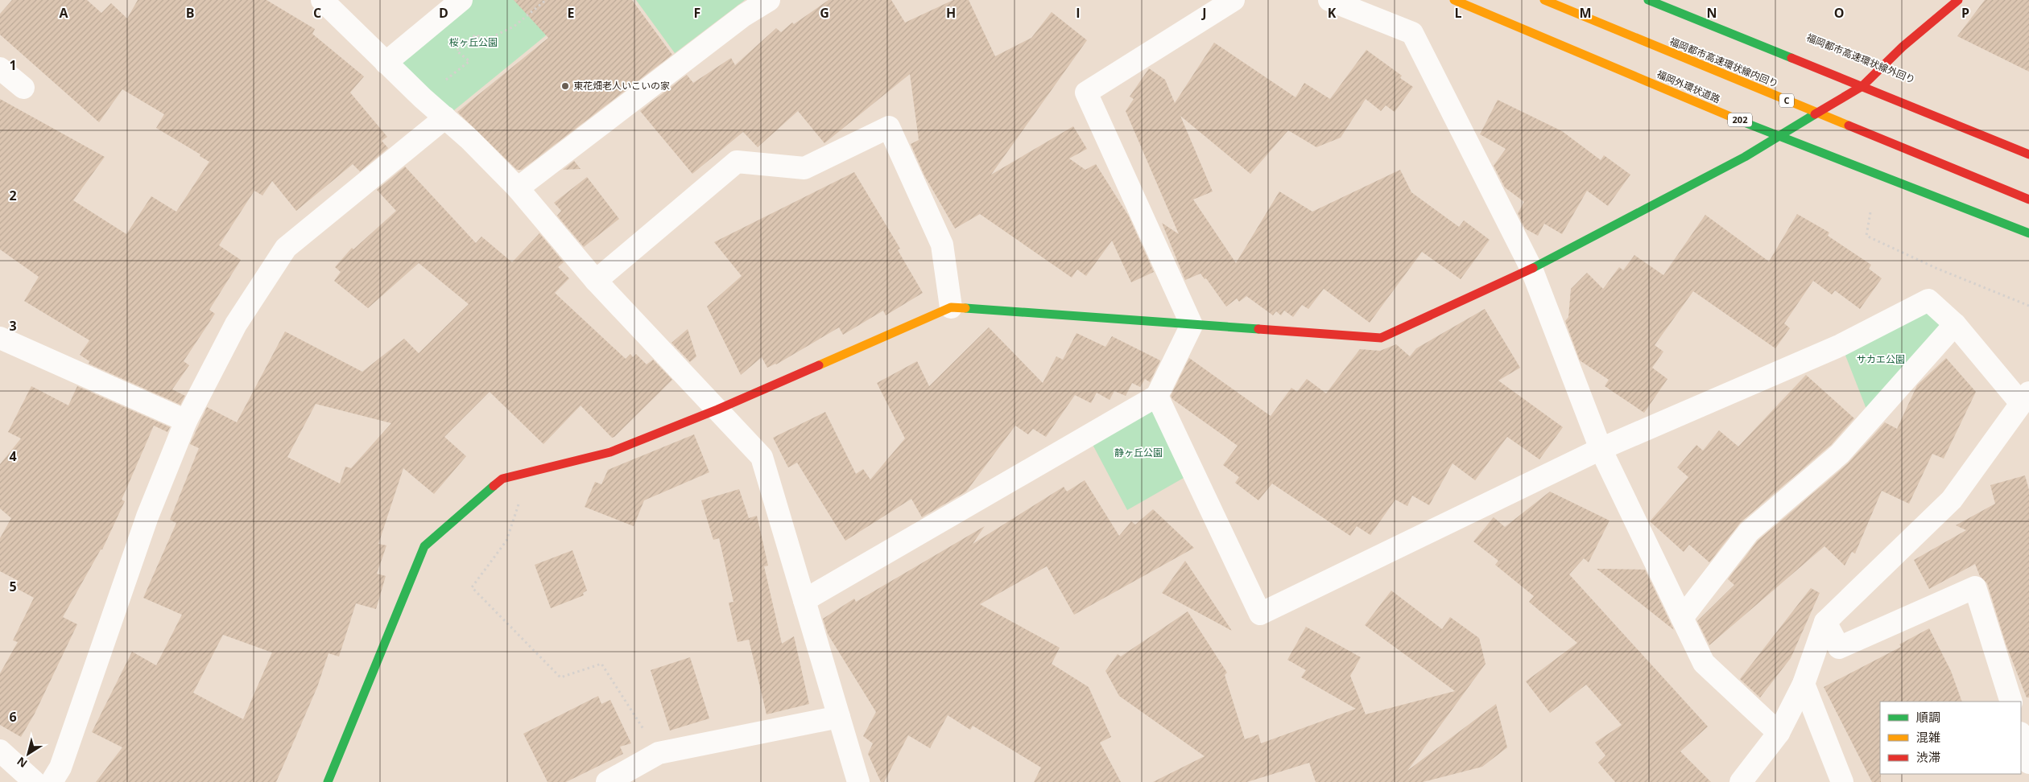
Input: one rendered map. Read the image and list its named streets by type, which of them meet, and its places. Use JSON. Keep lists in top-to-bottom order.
{
  "streets": {
    "main road": [
      "福岡都市高速環状線外回り",
      "福岡都市高速環状線内回り",
      "福岡外環状道路",
      "C",
      "202"
    ]
  },
  "parks": ["桜ヶ丘公園", "サカエ公園", "静ヶ丘公園"],
  "places": ["東花畑老人いこいの家"],
  "legend": ["順調", "混雑", "渋滞"],
  "north": "bottom left",
  "grid": {
    "columns": [
      "A",
      "B",
      "C",
      "D",
      "E",
      "F",
      "G",
      "H",
      "I",
      "J",
      "K",
      "L",
      "M",
      "N",
      "O",
      "P"
    ],
    "rows": [
      "1",
      "2",
      "3",
      "4",
      "5",
      "6"
    ]
  }
}
